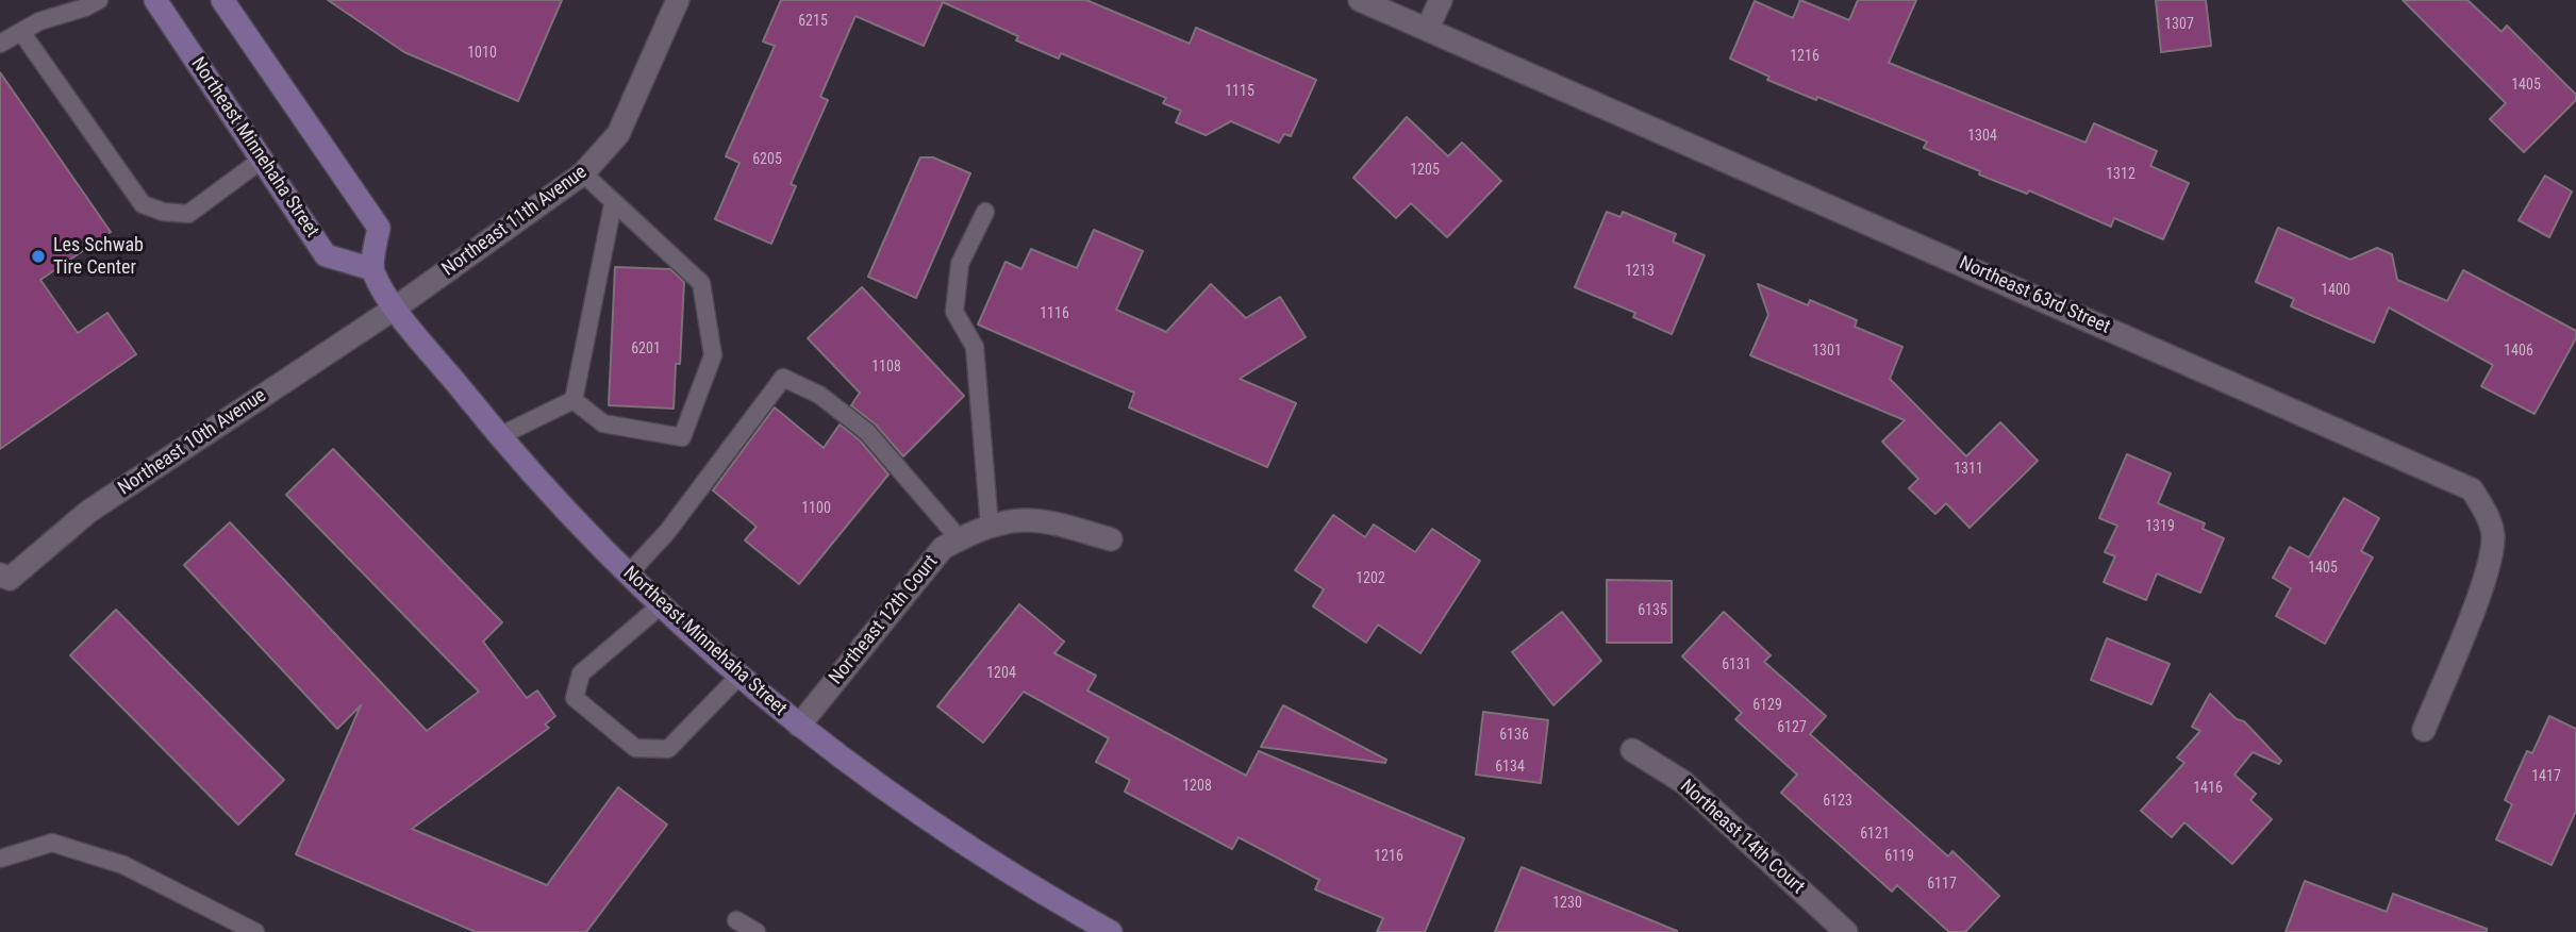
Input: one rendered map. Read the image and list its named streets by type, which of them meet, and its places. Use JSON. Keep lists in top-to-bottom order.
{
  "streets": {
    "main road": ["Northeast Minnehaha Street"],
    "street": [
      "Northeast 11th Avenue",
      "Northeast 63rd Street",
      "Northeast 10th Avenue",
      "Northeast 12th Court",
      "Northeast 14th Court"
    ]
  },
  "crossings": [
    ["Northeast Minnehaha Street", "Northeast 11th Avenue"],
    ["Northeast Minnehaha Street", "Northeast 10th Avenue"],
    ["Northeast Minnehaha Street", "Northeast 12th Court"],
    ["Northeast 11th Avenue", "Northeast 10th Avenue"]
  ],
  "places": ["Les Schwab Tire Center"],
  "house_numbers": [
    "6215",
    "1307",
    "1010",
    "1216",
    "1405",
    "1115",
    "1304",
    "6205",
    "1205",
    "1312",
    "1213",
    "1400",
    "1116",
    "6201",
    "1301",
    "1406",
    "1108",
    "1311",
    "1100",
    "1319",
    "1405",
    "1202",
    "6135",
    "6131",
    "1204",
    "6129",
    "6127",
    "6136",
    "6134",
    "1417",
    "1208",
    "1416",
    "6123",
    "6121",
    "1216",
    "6119",
    "6117",
    "1230"
  ]
}
